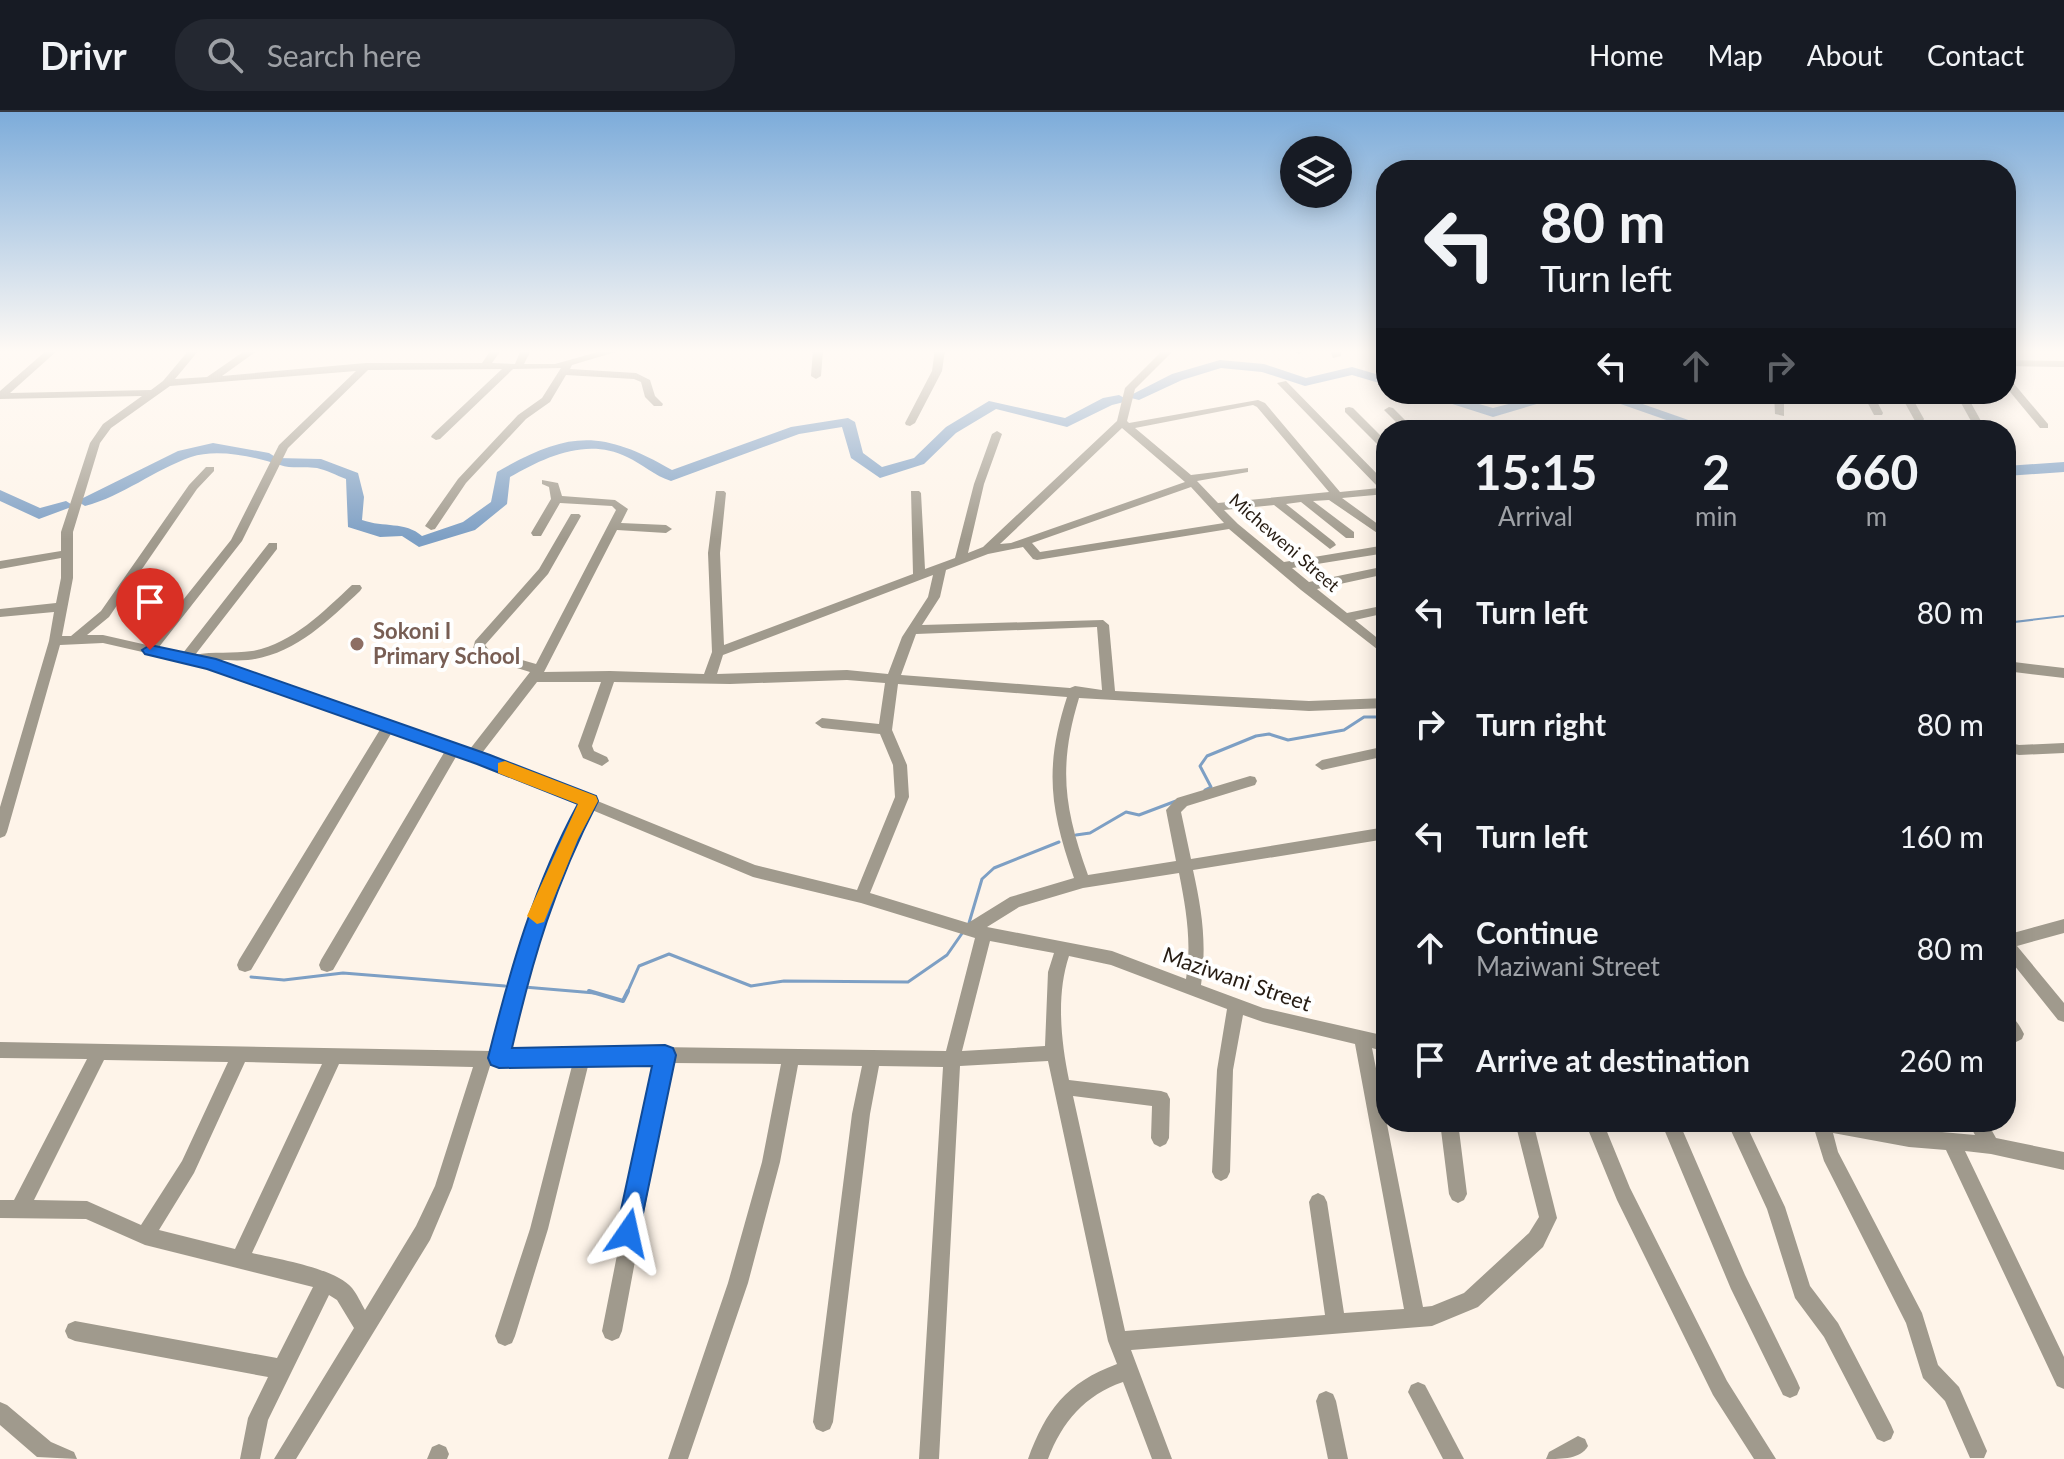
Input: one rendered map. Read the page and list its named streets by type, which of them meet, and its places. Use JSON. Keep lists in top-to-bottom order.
{
  "streets": {
    "street": ["Micheweni Street", "Maziwani Street"]
  },
  "places": ["Sokoni I Primary School"],
  "page": {
    "header": "Drivr",
    "search": "Search here",
    "nav": [
      "Home",
      "Map",
      "About",
      "Contact"
    ],
    "turn": ["80 m", "Turn left"],
    "eta": [
      "15:15",
      "Arrival",
      "2",
      "min",
      "660",
      "m"
    ],
    "list": [
      {
        "name": "Turn left",
        "value": "80 m"
      },
      {
        "name": "Turn right",
        "value": "80 m"
      },
      {
        "name": "Turn left",
        "value": "160 m"
      },
      {
        "name": "Continue",
        "note": "Maziwani Street",
        "value": "80 m"
      },
      {
        "name": "Arrive at destination",
        "value": "260 m"
      }
    ]
  }
}
